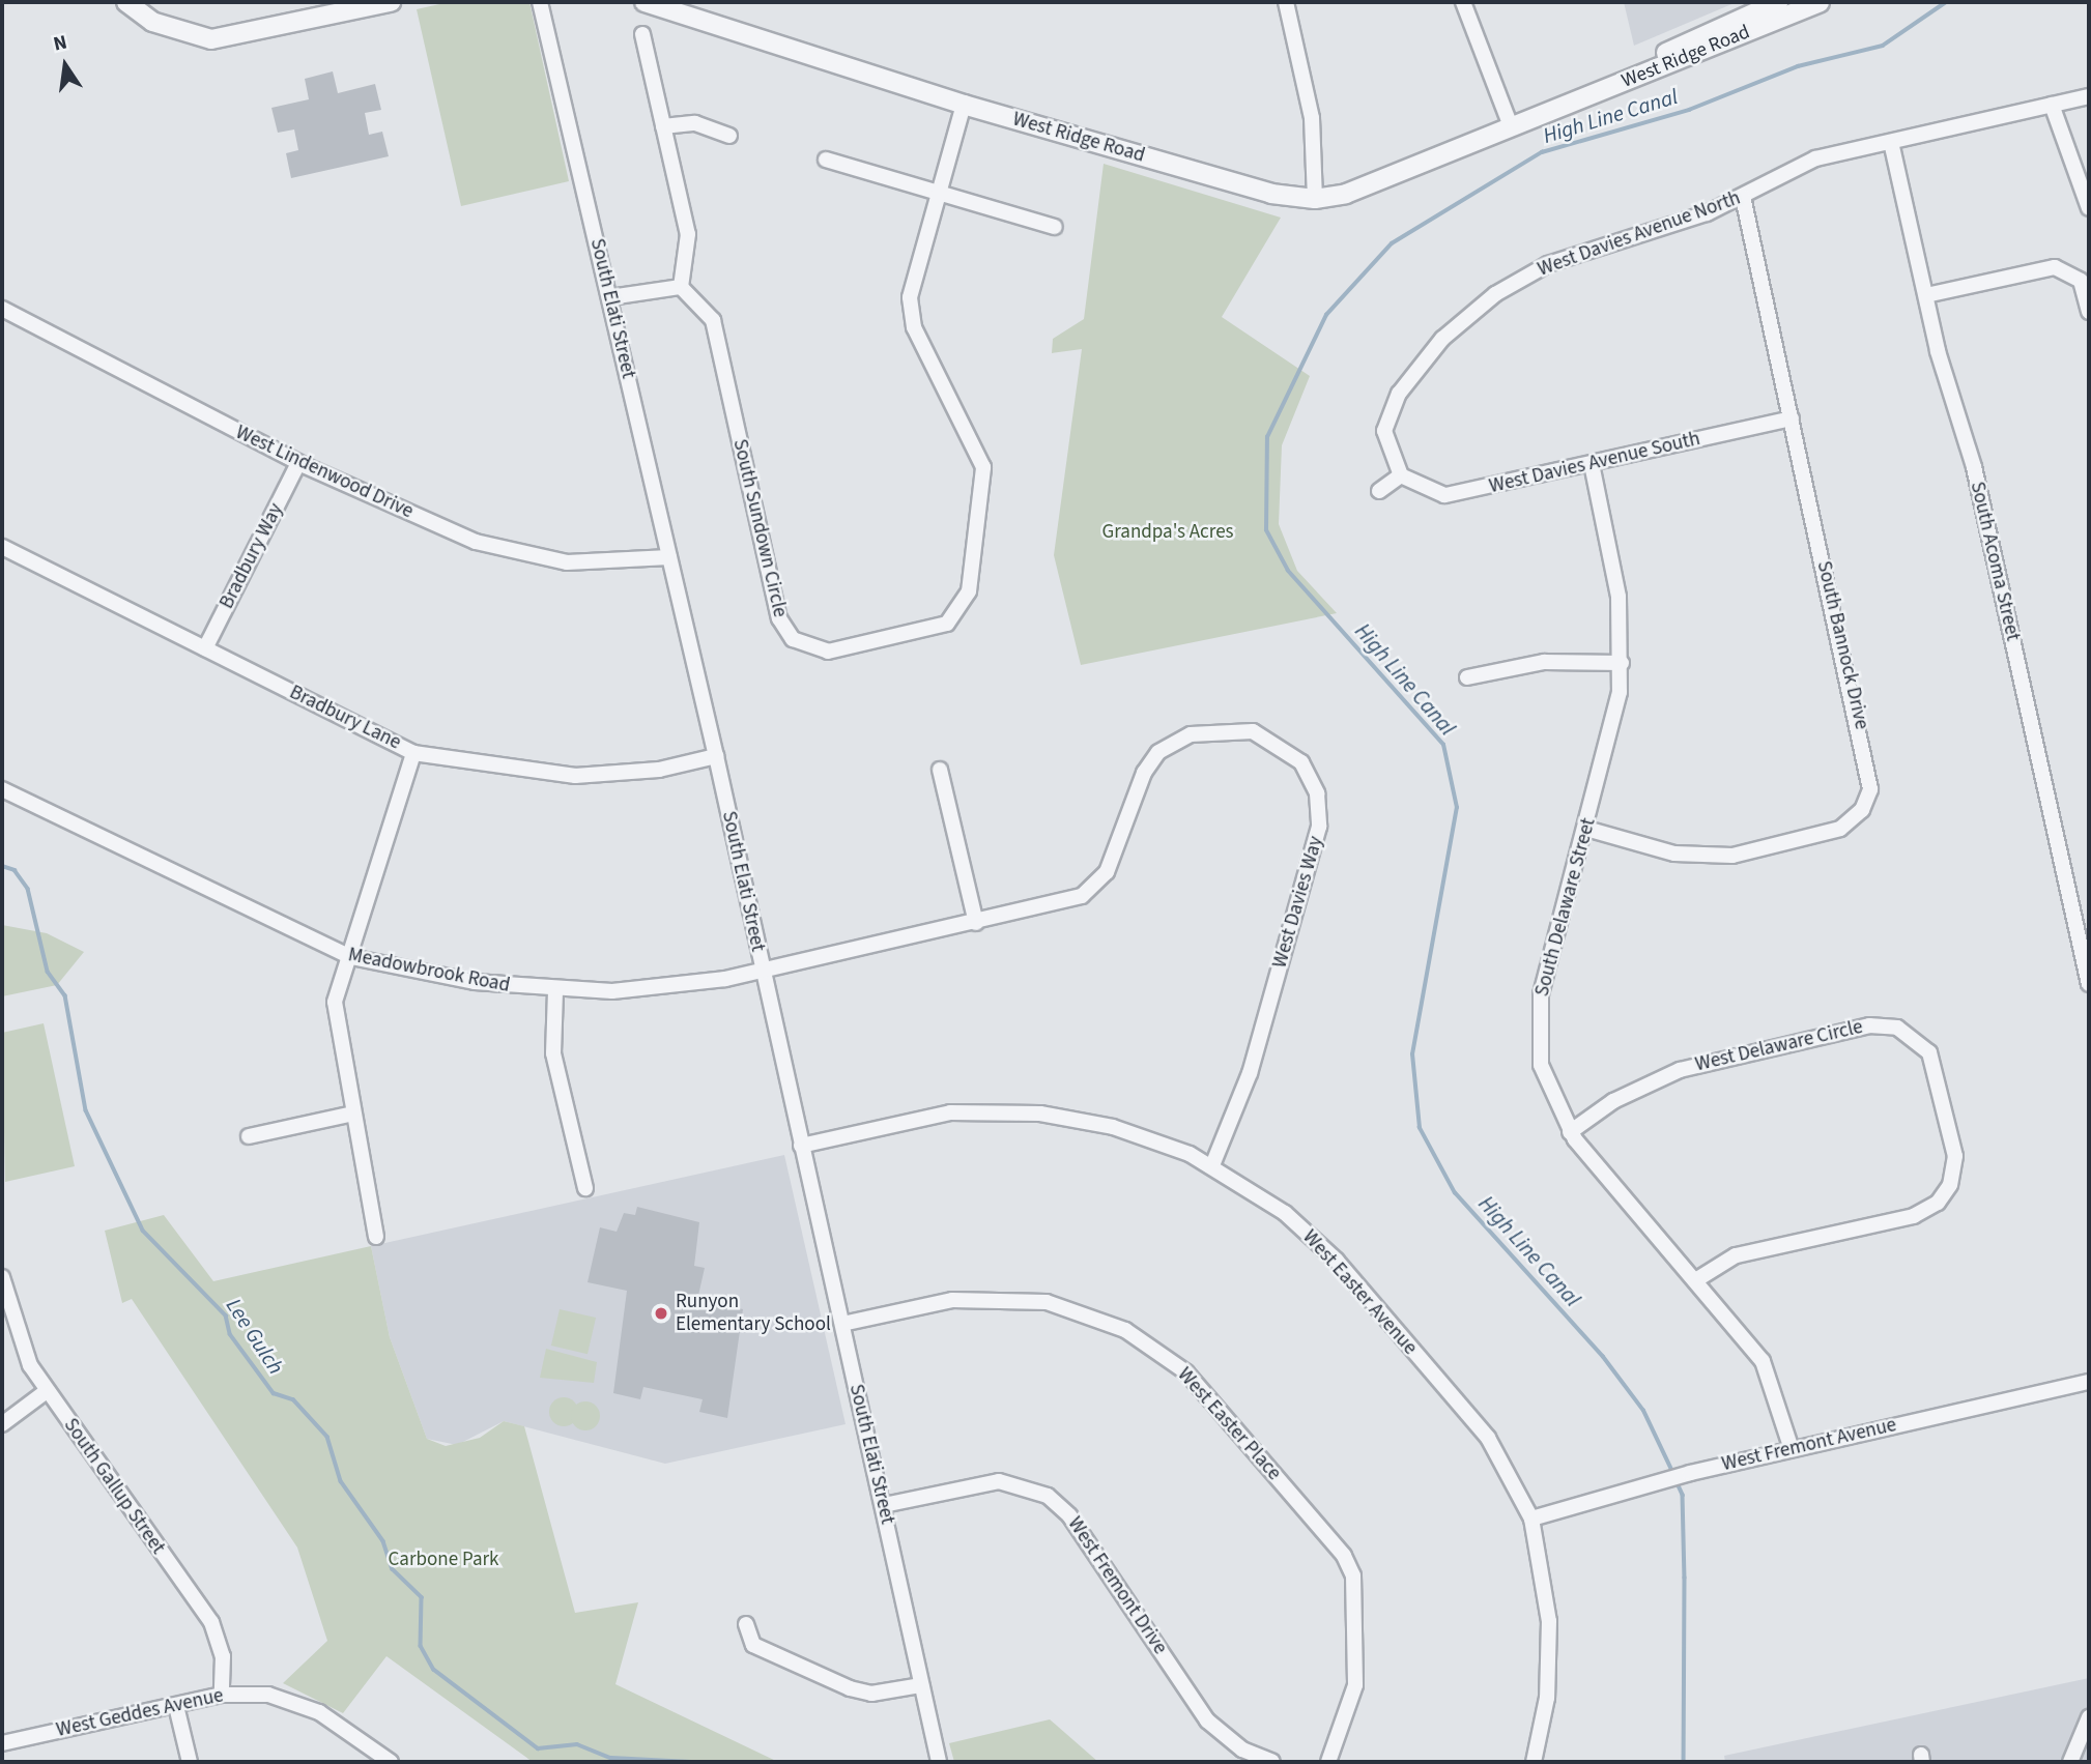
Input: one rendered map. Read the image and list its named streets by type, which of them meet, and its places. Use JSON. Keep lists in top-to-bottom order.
{
  "streets": {
    "street": [
      "West Ridge Road",
      "West Davies Avenue North",
      "South Elati Street",
      "West Davies Avenue South",
      "West Lindenwood Drive",
      "South Sundown Circle",
      "Bradbury Way",
      "South Acoma Street",
      "South Bannock Drive",
      "Bradbury Lane",
      "West Davies Way",
      "South Delaware Street",
      "Meadowbrook Road",
      "West Delaware Circle",
      "West Easter Avenue",
      "West Easter Place",
      "West Fremont Avenue",
      "South Gallup Street",
      "West Fremont Drive",
      "West Geddes Avenue"
    ]
  },
  "crossings": [
    ["West Ridge Road", "South Sundown Circle"],
    ["West Davies Avenue North", "West Davies Avenue South"],
    ["West Davies Avenue North", "South Acoma Street"],
    ["West Davies Avenue North", "South Bannock Drive"],
    ["South Elati Street", "West Lindenwood Drive"],
    ["South Elati Street", "Bradbury Lane"],
    ["South Elati Street", "West Davies Way"],
    ["South Elati Street", "Meadowbrook Road"],
    ["South Elati Street", "West Easter Avenue"],
    ["South Elati Street", "West Easter Place"],
    ["South Elati Street", "West Fremont Drive"],
    ["West Davies Avenue South", "South Bannock Drive"],
    ["West Davies Avenue South", "South Delaware Street"],
    ["West Lindenwood Drive", "Bradbury Way"],
    ["Bradbury Way", "Bradbury Lane"],
    ["South Bannock Drive", "South Delaware Street"],
    ["West Davies Way", "Meadowbrook Road"],
    ["West Davies Way", "West Easter Avenue"],
    ["South Delaware Street", "West Delaware Circle"],
    ["South Delaware Street", "West Fremont Avenue"],
    ["West Easter Avenue", "West Fremont Avenue"],
    ["South Gallup Street", "West Geddes Avenue"]
  ],
  "water": ["High Line Canal", "Lee Gulch"],
  "parks": ["Grandpa's Acres", "Carbone Park"],
  "places": ["Runyon Elementary School"],
  "north": "top"
}
